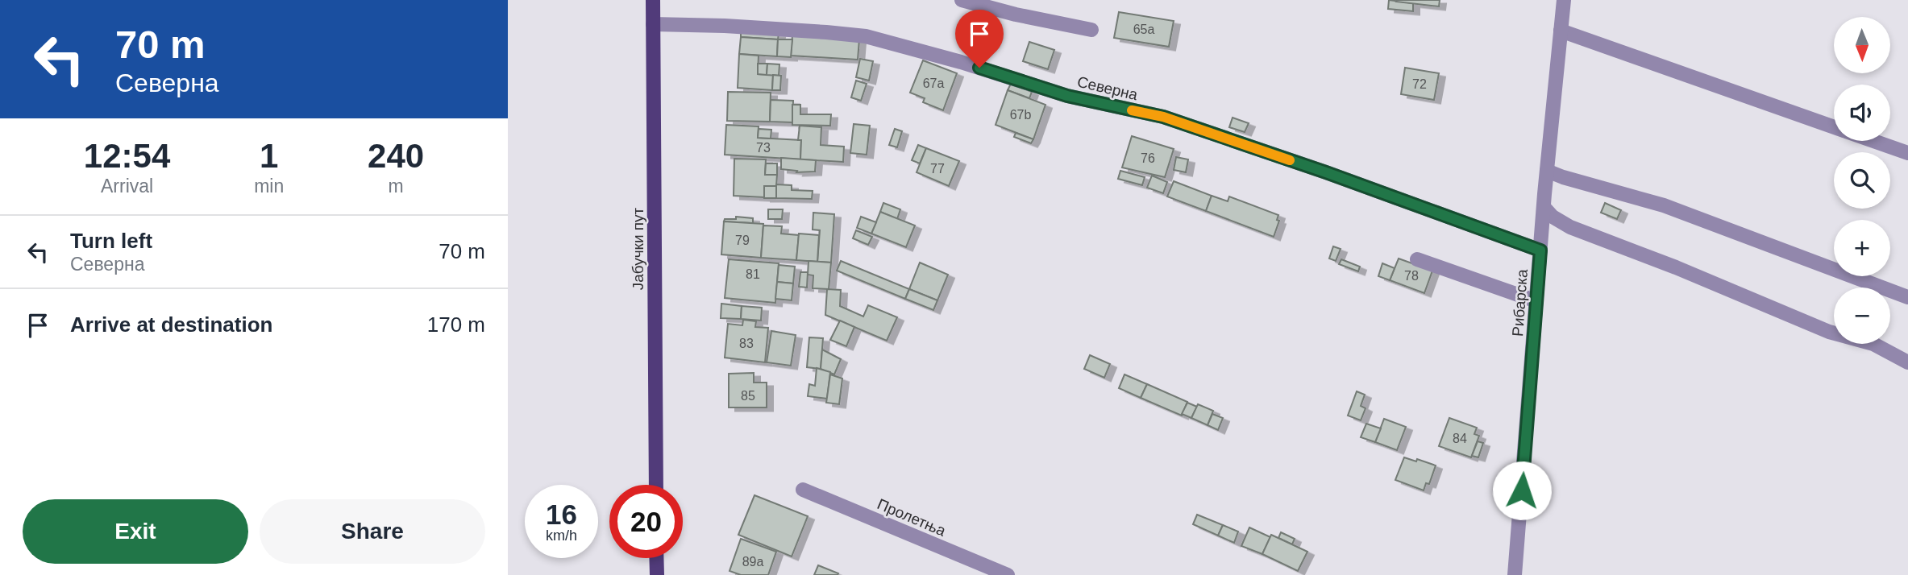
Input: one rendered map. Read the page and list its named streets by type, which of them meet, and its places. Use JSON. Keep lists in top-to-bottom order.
{
  "streets": {
    "main road": ["Јабучки пут"],
    "lane": ["Северна", "Рибарска", "Пролетња"]
  },
  "crossings": [
    ["Северна", "Јабучки пут"],
    ["Северна", "Рибарска"]
  ],
  "house_numbers": [
    "65a",
    "67a",
    "72",
    "67b",
    "73",
    "76",
    "77",
    "79",
    "81",
    "78",
    "83",
    "85",
    "84",
    "89a"
  ],
  "north": "bottom",
  "page": {
    "turn": ["70 m", "Северна"],
    "map_buttons": ["+", "−"],
    "eta": [
      "12:54",
      "Arrival",
      "1",
      "min",
      "240",
      "m"
    ],
    "list": [
      {
        "name": "Turn left",
        "note": "Северна",
        "value": "70 m"
      },
      {
        "name": "Arrive at destination",
        "value": "170 m"
      }
    ],
    "speed": "16 km/h",
    "limit": "20",
    "buttons": ["Exit", "Share"]
  }
}
